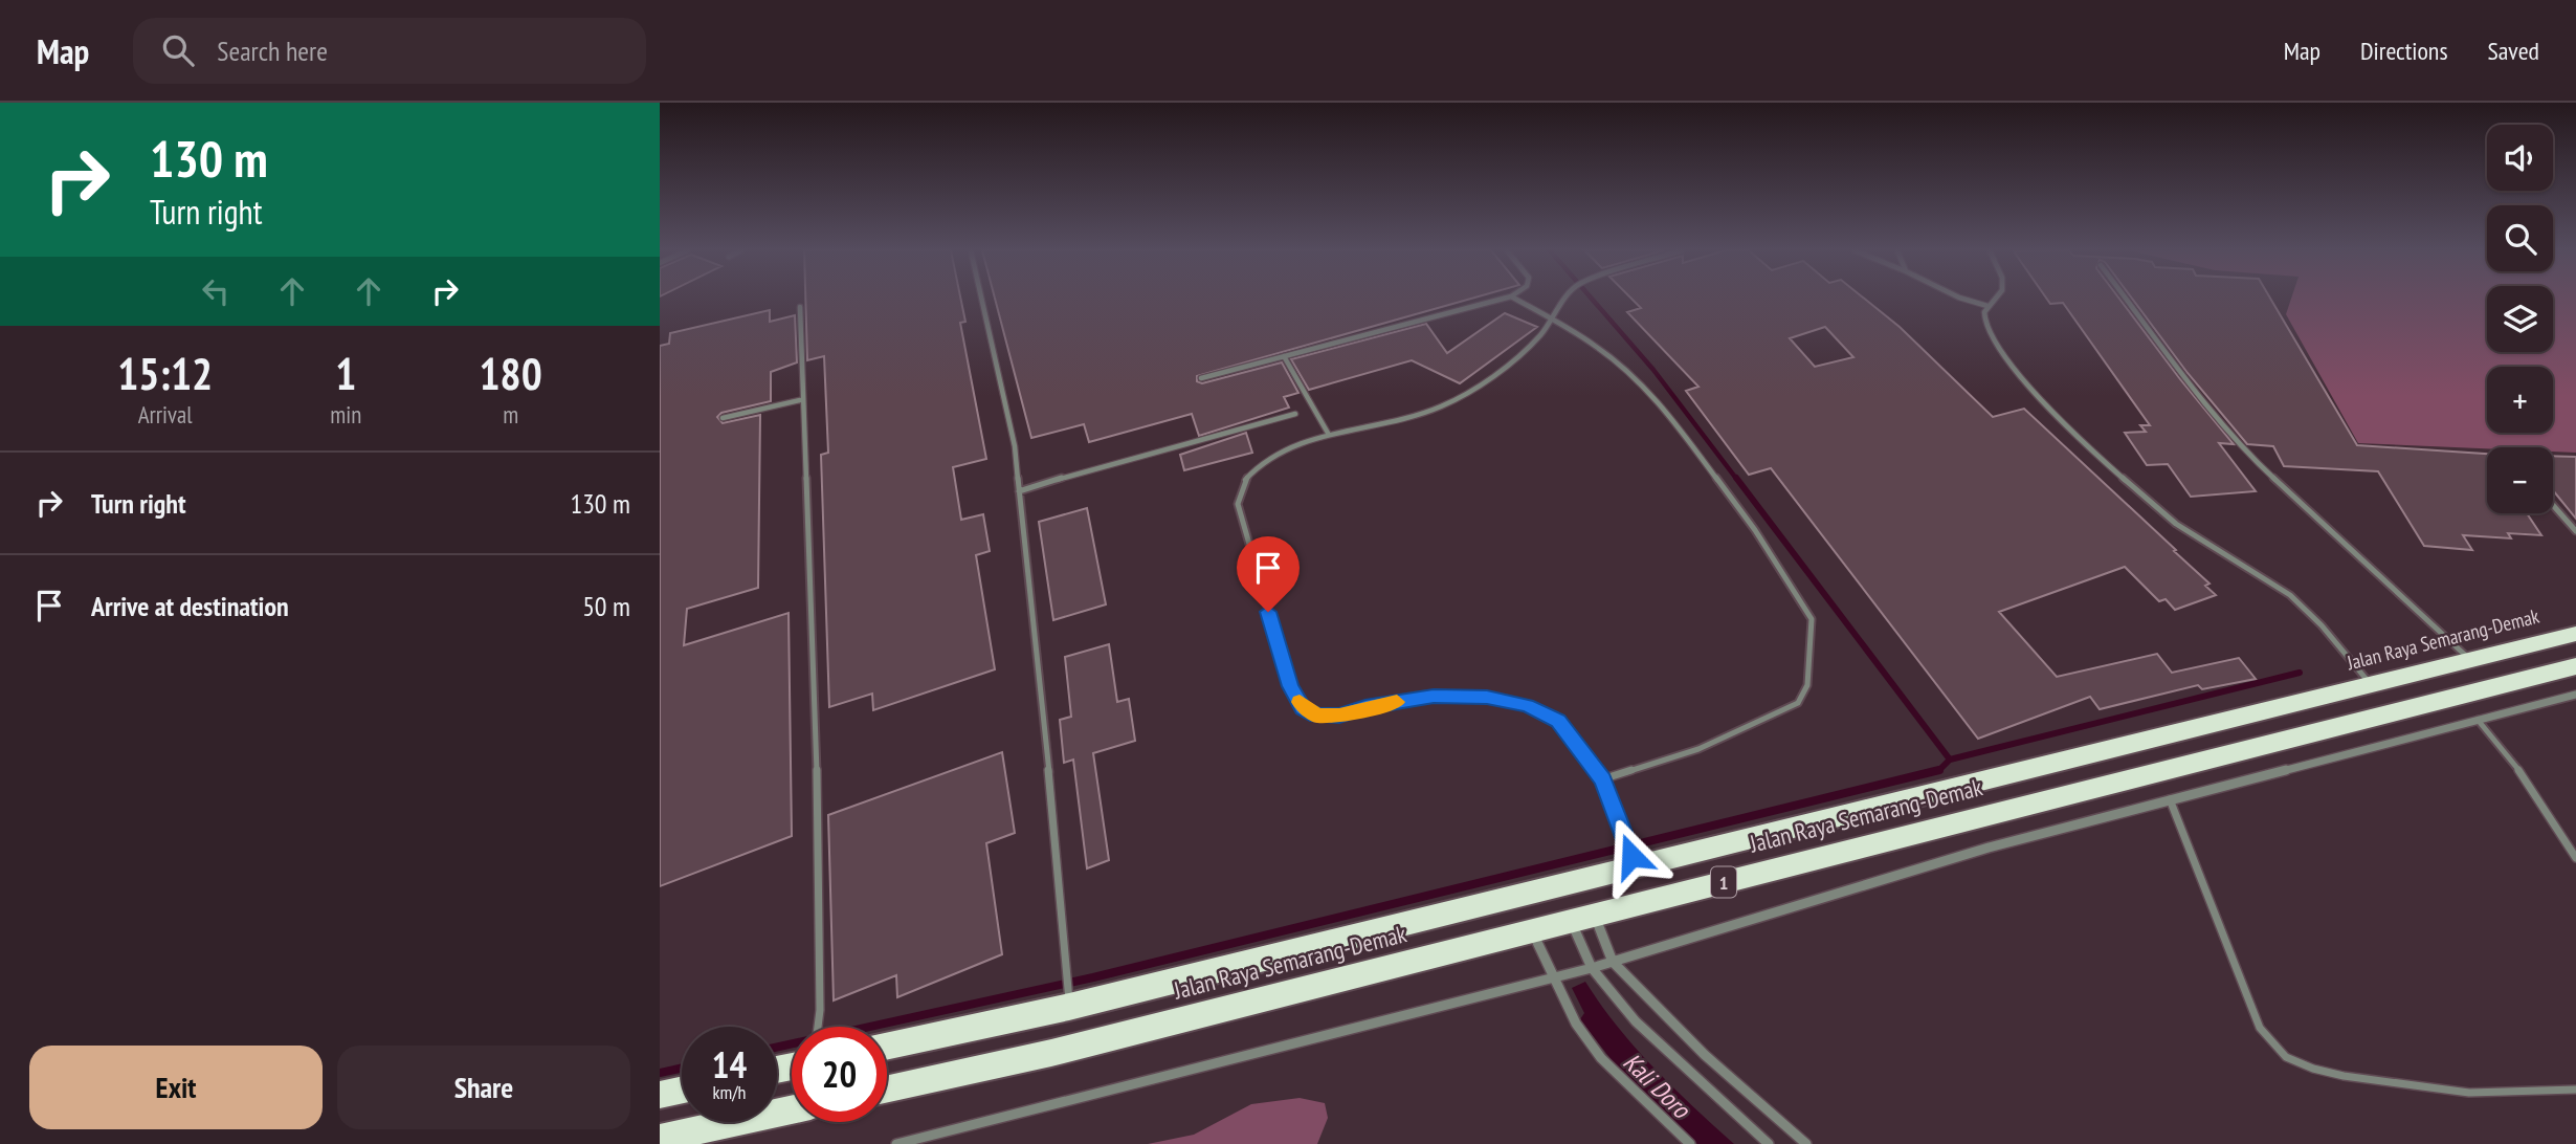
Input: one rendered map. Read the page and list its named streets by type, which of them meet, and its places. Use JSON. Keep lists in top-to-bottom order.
{
  "streets": {
    "highway": ["Jalan Raya Semarang-Demak", "1"]
  },
  "water": ["Kali Doro"],
  "page": {
    "header": "Map",
    "search": "Search here",
    "nav": ["Map", "Directions", "Saved"],
    "turn": ["130 m", "Turn right"],
    "map_buttons": ["+", "−"],
    "eta": [
      "15:12",
      "Arrival",
      "1",
      "min",
      "180",
      "m"
    ],
    "list": [
      {
        "name": "Turn right",
        "value": "130 m"
      },
      {
        "name": "Arrive at destination",
        "value": "50 m"
      }
    ],
    "speed": "14 km/h",
    "limit": "20",
    "buttons": ["Exit", "Share"]
  }
}
